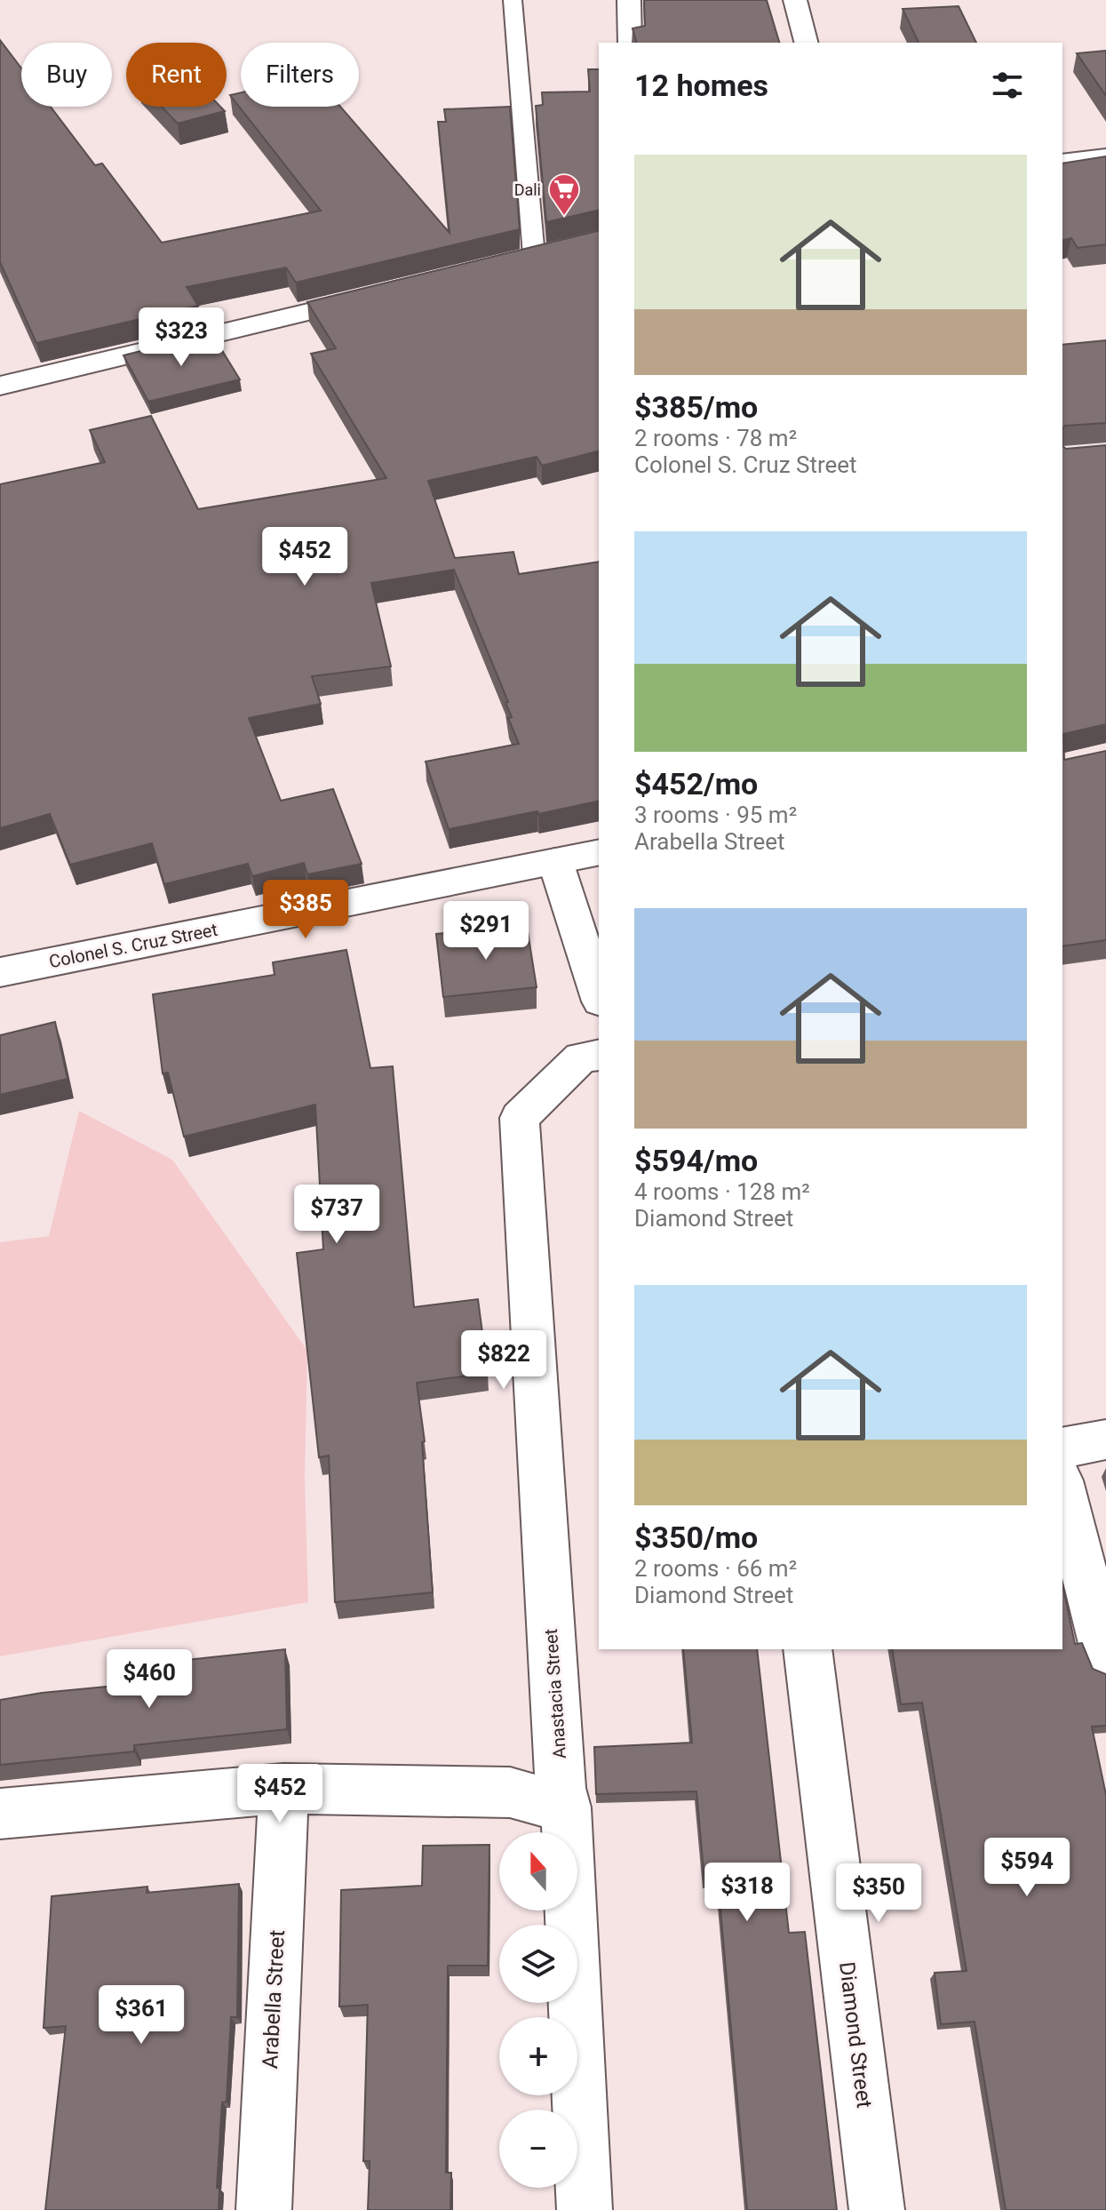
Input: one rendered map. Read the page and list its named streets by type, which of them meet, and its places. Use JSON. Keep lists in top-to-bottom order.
{
  "streets": {
    "street": [
      "Colonel S. Cruz Street",
      "Anastacia Street",
      "Arabella Street",
      "Diamond Street"
    ]
  },
  "places": {
    "supermarket": ["Dali"]
  },
  "north": "top",
  "page": {
    "chip": ["Buy", "Rent", "Filters"],
    "heading": "12 homes",
    "list": [
      {
        "name": "$385/mo",
        "note": "2 rooms · 78 m² · Colonel S. Cruz Street"
      },
      {
        "name": "$452/mo",
        "note": "3 rooms · 95 m² · Arabella Street"
      },
      {
        "name": "$594/mo",
        "note": "4 rooms · 128 m² · Diamond Street"
      },
      {
        "name": "$350/mo",
        "note": "2 rooms · 66 m² · Diamond Street"
      }
    ],
    "price": [
      "$323",
      "$452",
      "$385",
      "$291",
      "$737",
      "$822",
      "$460",
      "$452",
      "$594",
      "$318",
      "$350",
      "$361"
    ],
    "map_buttons": ["+", "−"]
  }
}
